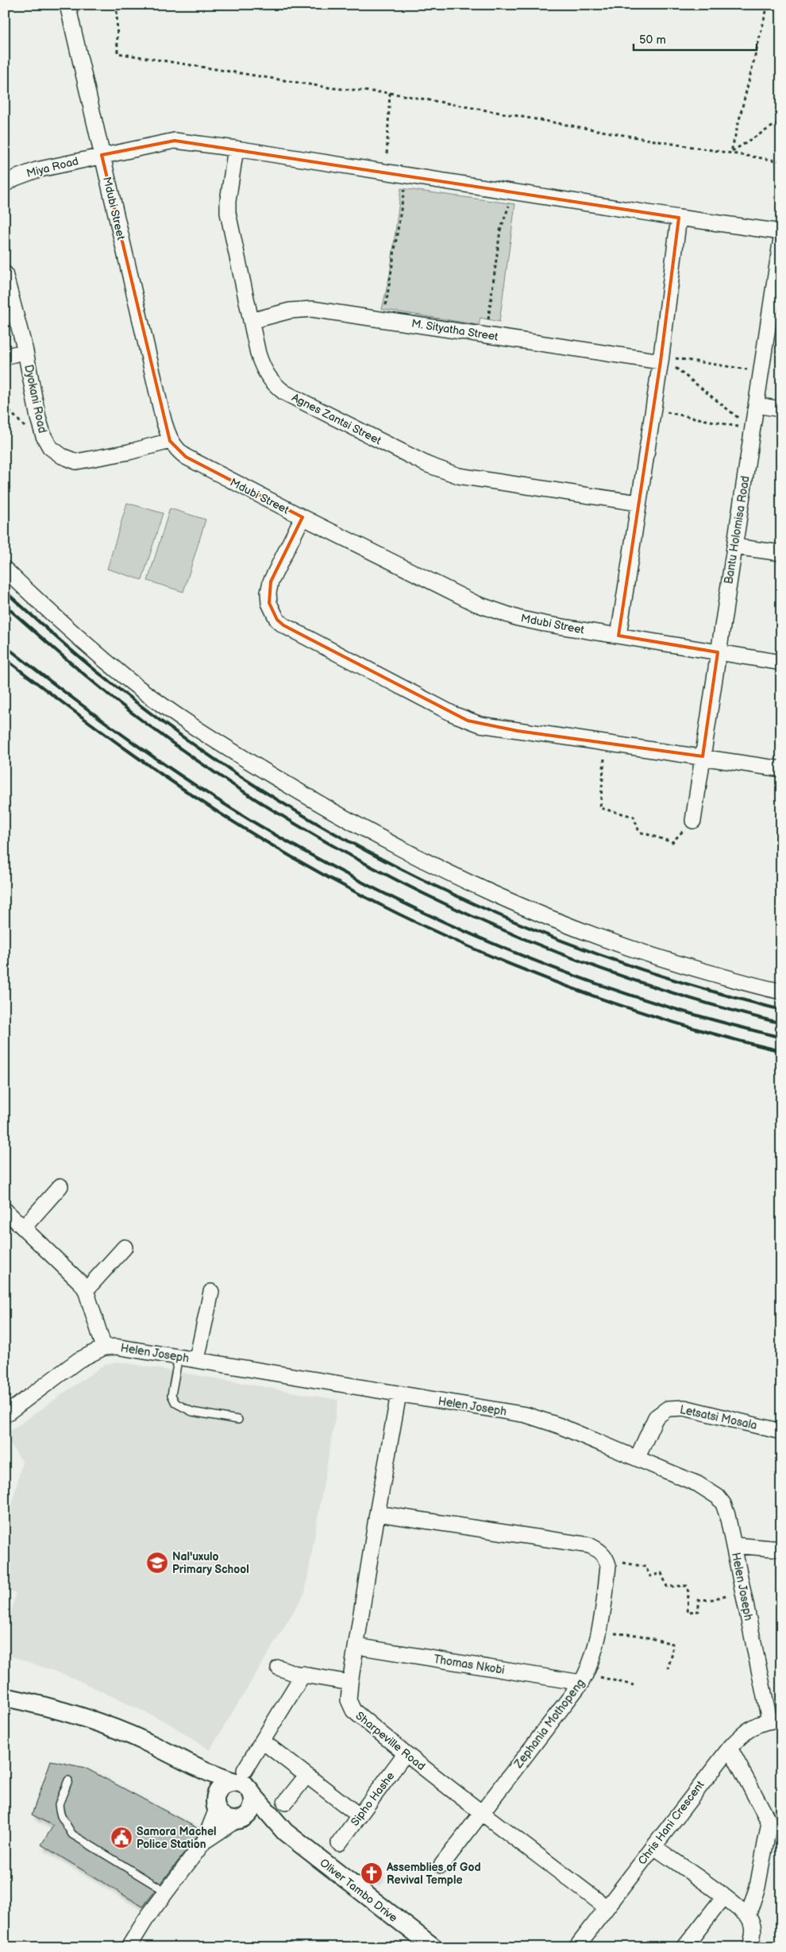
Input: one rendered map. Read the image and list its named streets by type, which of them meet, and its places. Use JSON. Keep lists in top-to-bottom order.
{
  "streets": {
    "street": [
      "Miya Road",
      "Mdubi Street",
      "M. Sityatha Street",
      "Dyokani Road",
      "Agnes Zantsi Street",
      "Bantu Holomisa Road",
      "Helen Joseph",
      "Letsatsi Mosala",
      "Thomas Nkobi",
      "Zephania Mothopeng",
      "Sharpeville Road",
      "Sipho Hashe",
      "Chris Hani Crescent",
      "Oliver Tambo Drive"
    ]
  },
  "crossings": [
    ["Miya Road", "Mdubi Street"],
    ["Miya Road", "Agnes Zantsi Street"],
    ["Mdubi Street", "Dyokani Road"],
    ["Mdubi Street", "Bantu Holomisa Road"],
    ["M. Sityatha Street", "Agnes Zantsi Street"],
    ["Helen Joseph", "Letsatsi Mosala"],
    ["Helen Joseph", "Sharpeville Road"],
    ["Helen Joseph", "Chris Hani Crescent"],
    ["Thomas Nkobi", "Zephania Mothopeng"],
    ["Thomas Nkobi", "Sharpeville Road"],
    ["Zephania Mothopeng", "Sharpeville Road"],
    ["Sharpeville Road", "Sipho Hashe"],
    ["Sharpeville Road", "Chris Hani Crescent"]
  ],
  "places": {
    "school or university": ["Nal'uxulo Primary School"],
    "public building": ["Samora Machel Police Station"],
    "church": ["Assemblies of God Revival Temple"]
  },
  "scale_bar": "50 m"
}
